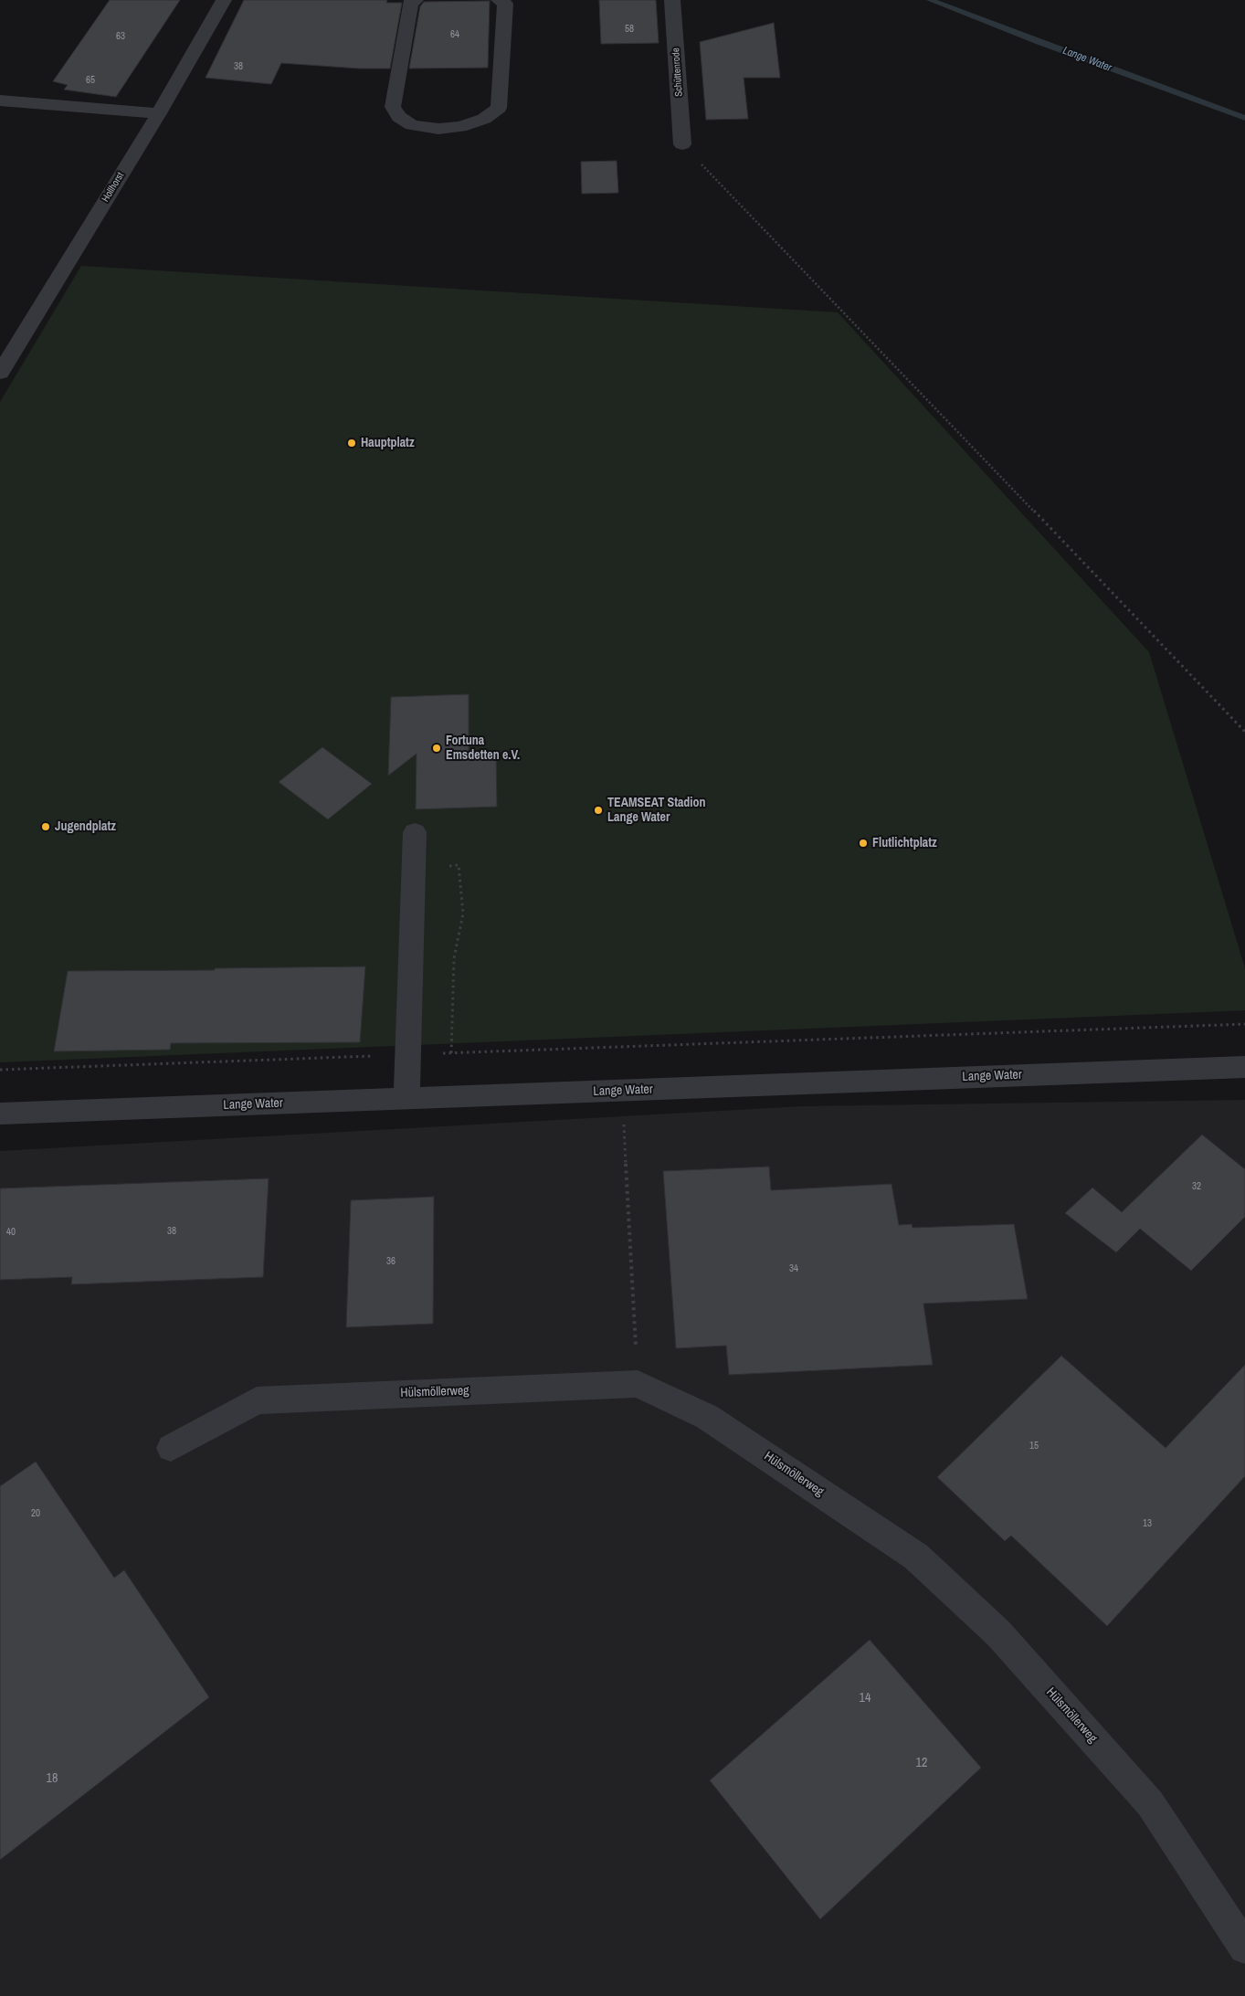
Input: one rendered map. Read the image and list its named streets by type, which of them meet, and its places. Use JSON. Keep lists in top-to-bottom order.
{
  "streets": {
    "street": [
      "Schüttenrode",
      "Hollhorst",
      "Lange Water",
      "Hülsmöllerweg"
    ]
  },
  "water": ["Lange Water"],
  "places": [
    "Hauptplatz",
    "Fortuna Emsdetten e.V.",
    "TEAMSEAT Stadion Lange Water",
    "Jugendplatz",
    "Flutlichtplatz"
  ],
  "house_numbers": [
    "58",
    "64",
    "63",
    "38",
    "65",
    "32",
    "38",
    "40",
    "36",
    "34",
    "15",
    "20",
    "13",
    "14",
    "12",
    "18"
  ]
}
